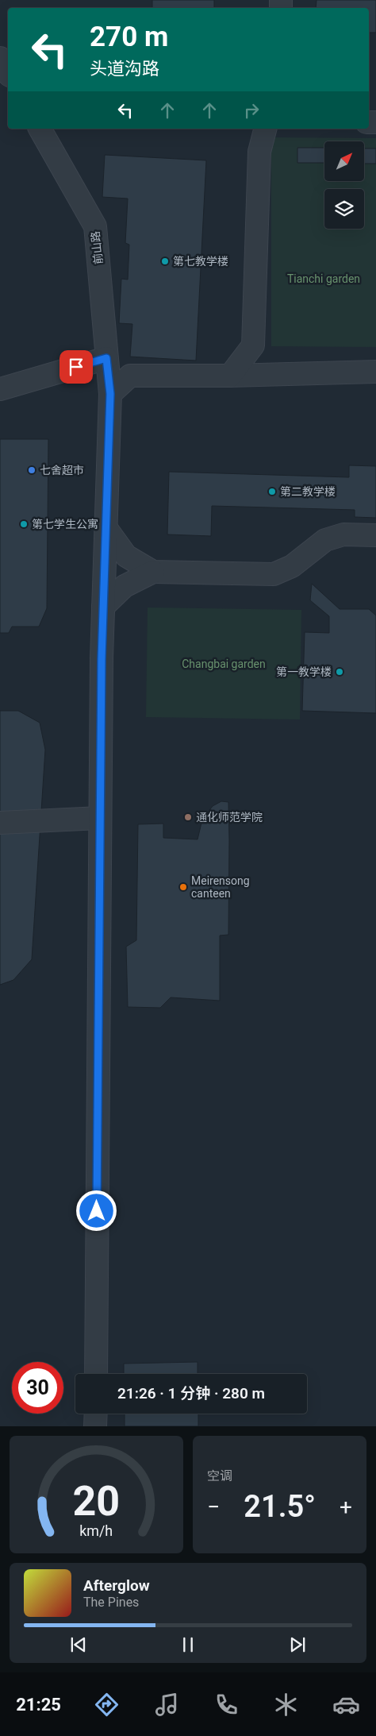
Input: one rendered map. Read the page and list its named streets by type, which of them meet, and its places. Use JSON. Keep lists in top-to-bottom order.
{
  "streets": {
    "street": ["前山路"]
  },
  "parks": ["Tianchi garden", "Changbai garden"],
  "places": [
    "第七教学楼",
    "七舍超市",
    "第二教学楼",
    "第七学生公寓",
    "第一教学楼",
    "通化师范学院",
    "Meirensong canteen"
  ],
  "north": "top right",
  "page": {
    "turn": ["270 m", "头道沟路"],
    "limit": "30",
    "trip": "21:26 · 1 分钟 · 280 m",
    "tile": "空调",
    "heat": ["−", "21.5°", "+"],
    "song": ["Afterglow", "The Pines"],
    "tabs": "21:25",
    "gauge": ["20", "km/h"]
  }
}
